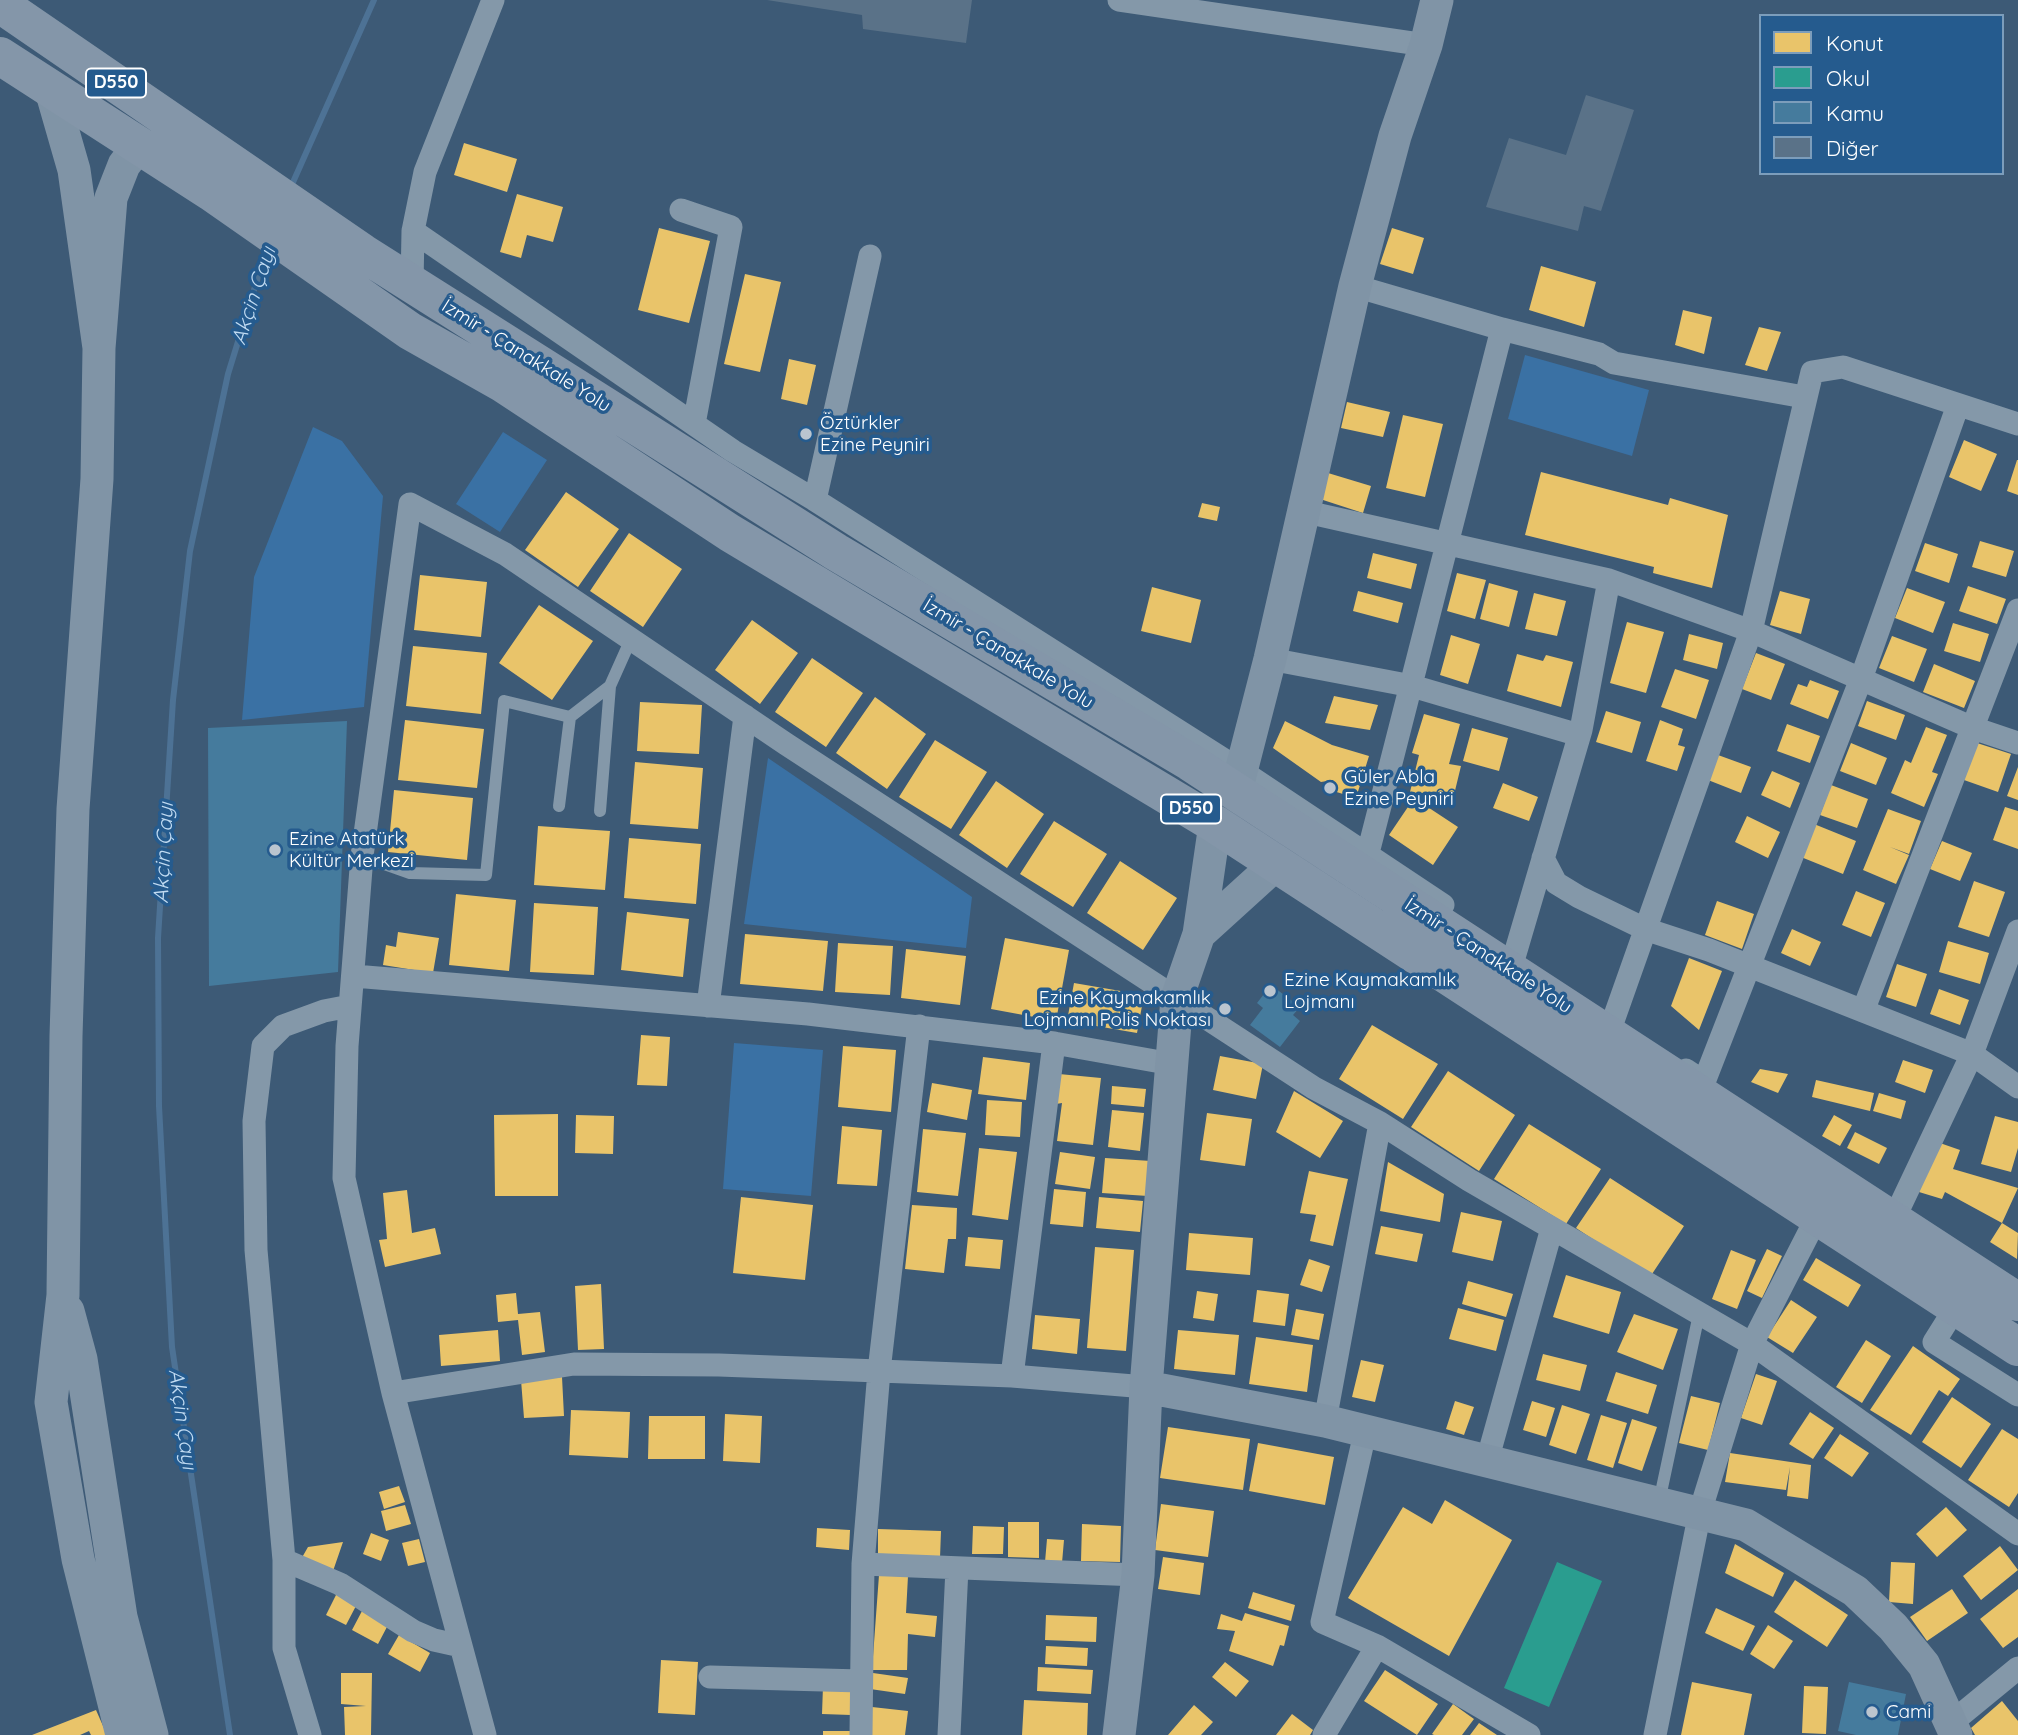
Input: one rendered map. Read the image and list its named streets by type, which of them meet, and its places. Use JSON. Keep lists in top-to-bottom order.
{
  "streets": {
    "highway": ["D550", "İzmir - Çanakkale Yolu"]
  },
  "water": ["Akçin Çayı"],
  "places": [
    "Öztürkler Ezine Peyniri",
    "Güler Abla Ezine Peyniri",
    "Ezine Atatürk Kültür Merkezi",
    "Ezine Kaymakamlık Lojmanı",
    "Ezine Kaymakamlık Lojmanı Polis Noktası",
    "Cami"
  ],
  "legend": [
    "Konut",
    "Okul",
    "Kamu",
    "Diğer"
  ]
}
